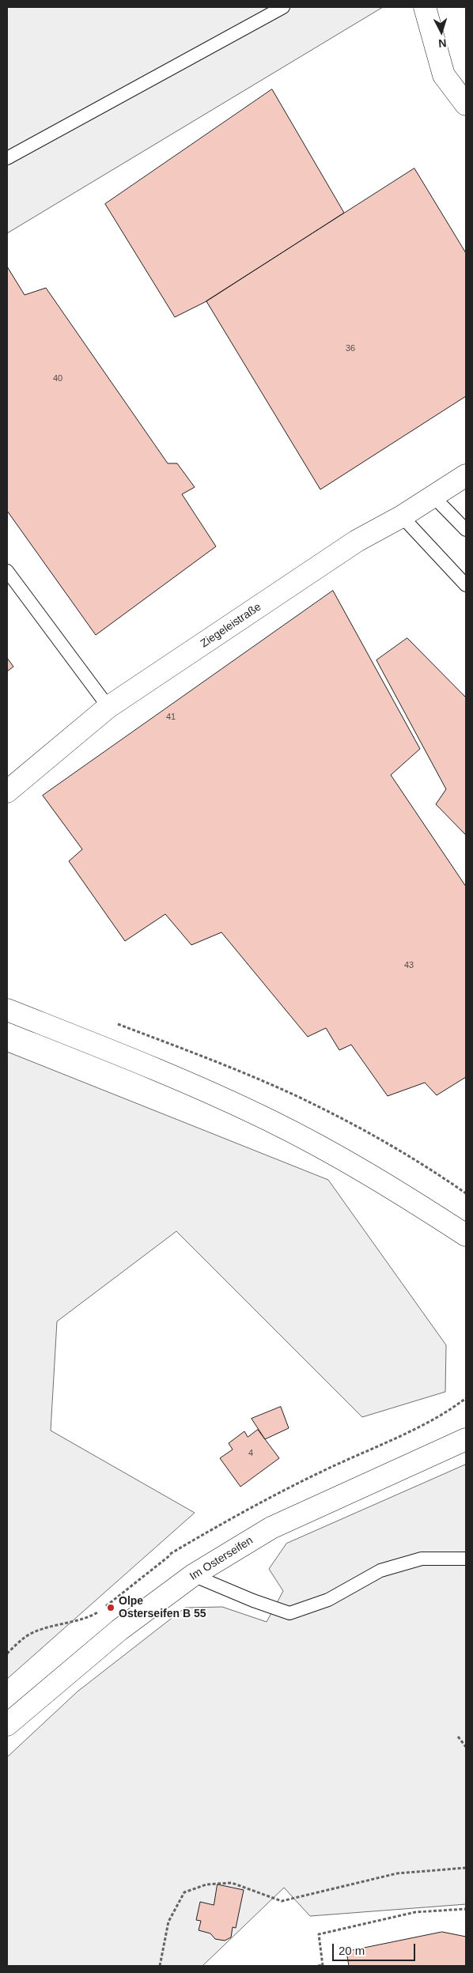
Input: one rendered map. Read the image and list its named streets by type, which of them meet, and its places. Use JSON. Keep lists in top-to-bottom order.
{
  "streets": {
    "street": ["Ziegeleistraße", "Im Osterseifen"]
  },
  "places": ["Olpe Osterseifen B 55"],
  "house_numbers": [
    "36",
    "40",
    "41",
    "43",
    "4"
  ],
  "scale_bar": "20 m",
  "north": "bottom"
}
